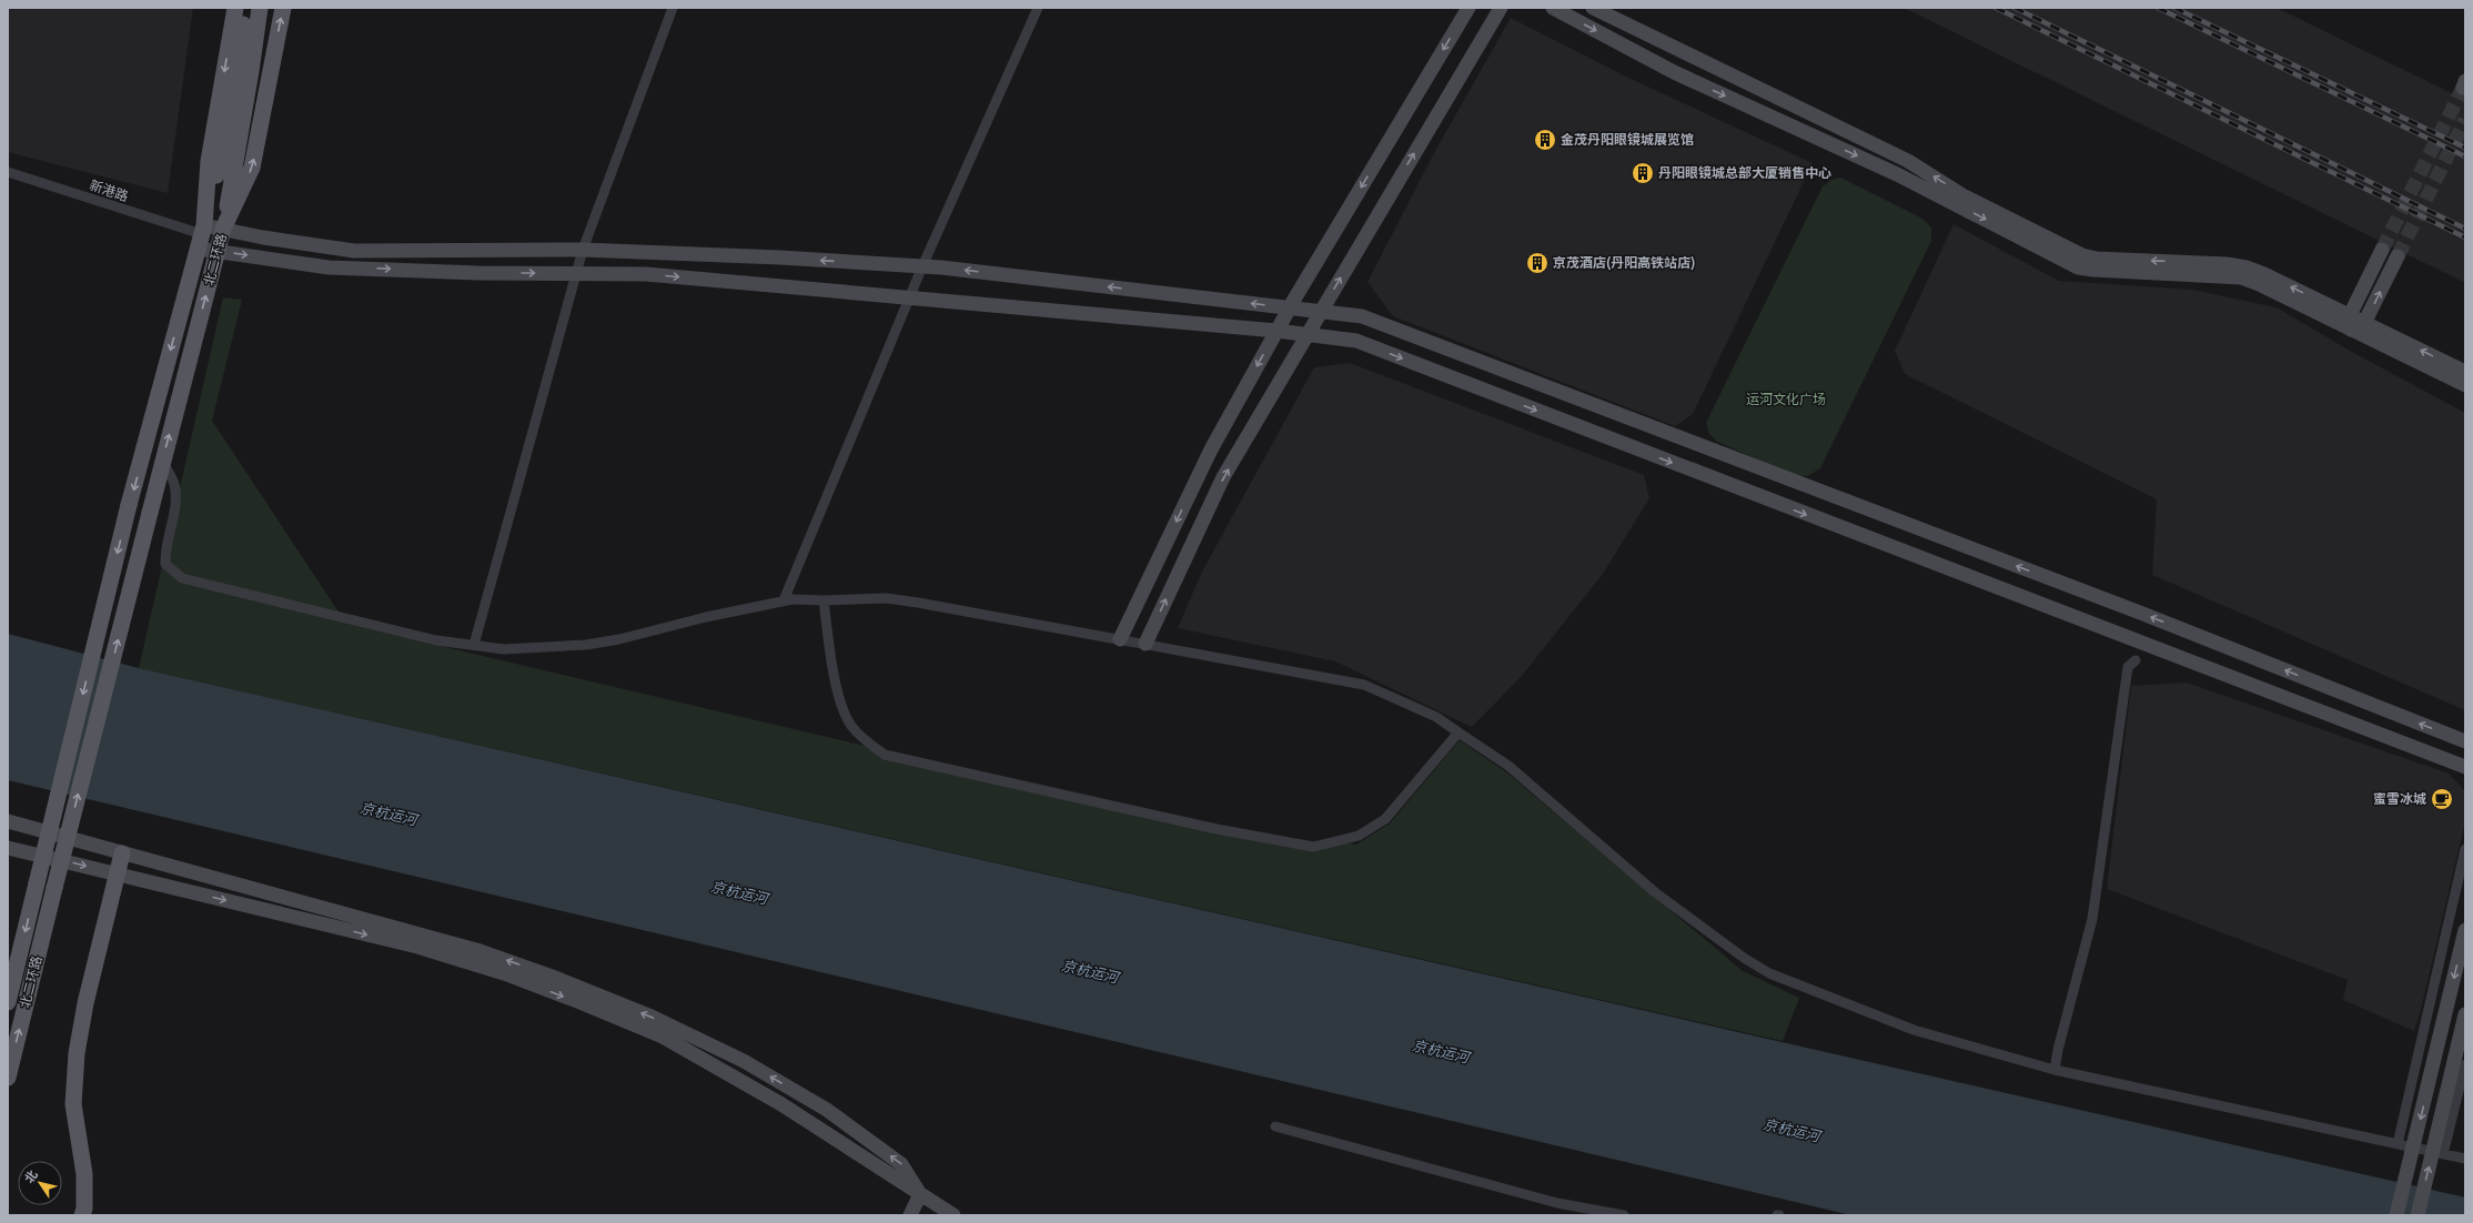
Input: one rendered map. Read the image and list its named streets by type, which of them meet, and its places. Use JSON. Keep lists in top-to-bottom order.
{
  "streets": {
    "main road": ["北二环路"],
    "street": ["新港路"]
  },
  "crossings": [
    ["新港路", "北二环路"]
  ],
  "water": ["京杭运河"],
  "parks": ["运河文化广场"],
  "places": {
    "building": ["金茂丹阳眼镜城展览馆", "丹阳眼镜城总部大厦销售中心", "京茂酒店(丹阳高铁站店)"],
    "cafe": ["蜜雪冰城"]
  },
  "north": "top left"
}
